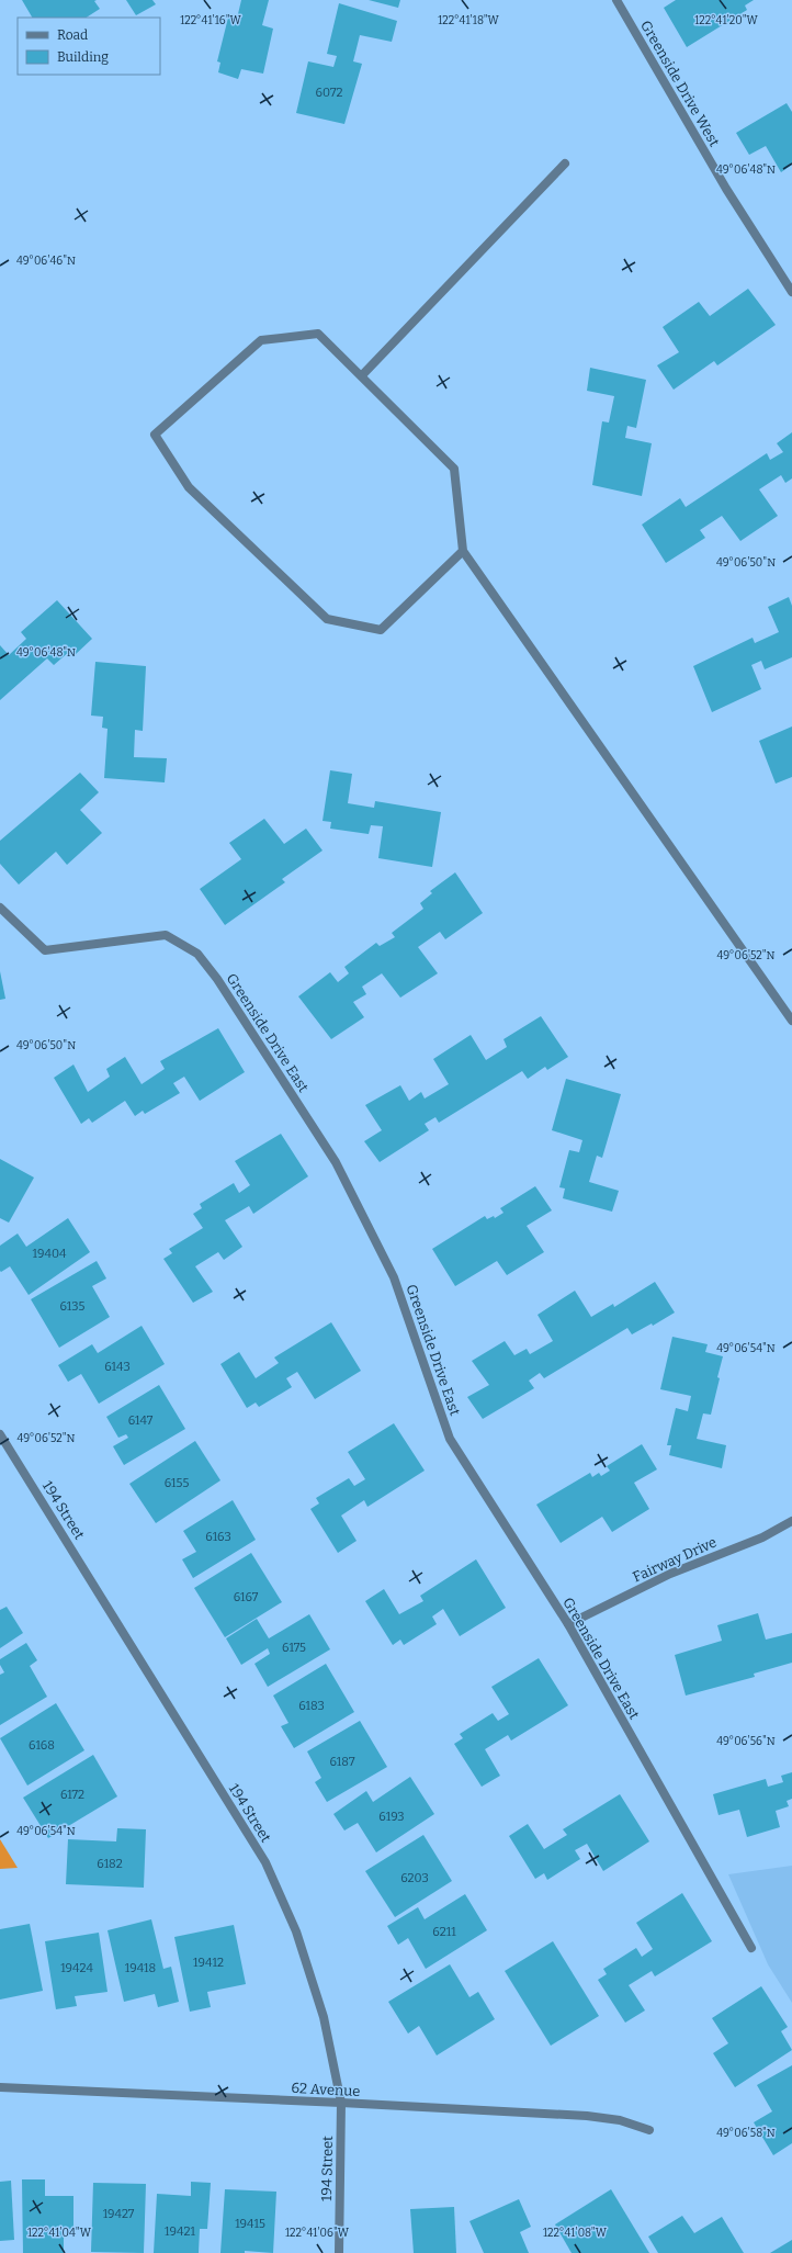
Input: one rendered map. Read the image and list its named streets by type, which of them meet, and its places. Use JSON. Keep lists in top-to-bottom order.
{
  "streets": {
    "street": [
      "Greenside Drive West",
      "Greenside Drive East",
      "194 Street",
      "Fairway Drive",
      "62 Avenue"
    ]
  },
  "crossings": [
    ["Greenside Drive East", "Fairway Drive"],
    ["194 Street", "62 Avenue"]
  ],
  "house_numbers": [
    "6072",
    "19404",
    "6135",
    "6143",
    "6147",
    "6155",
    "6163",
    "6167",
    "6175",
    "6183",
    "6168",
    "6187",
    "6172",
    "6193",
    "6182",
    "6203",
    "6211",
    "19412",
    "19424",
    "19418",
    "19427",
    "19415",
    "19421"
  ],
  "legend": ["Road", "Building"],
  "coordinates": [
    "122°41'16\"W",
    "122°41'18\"W",
    "122°41'20\"W",
    "49°06'48\"N",
    "49°06'46\"N",
    "49°06'50\"N",
    "49°06'52\"N",
    "49°06'54\"N",
    "49°06'56\"N",
    "49°06'58\"N",
    "122°41'04\"W",
    "122°41'06\"W",
    "122°41'08\"W"
  ]
}
